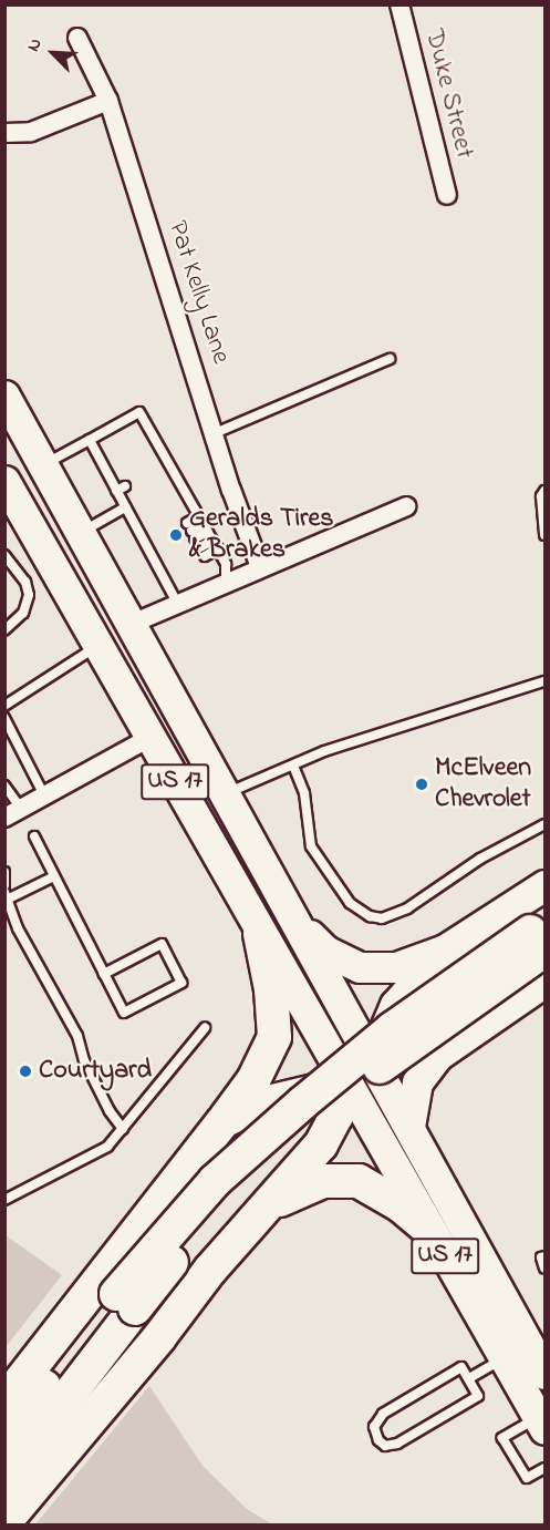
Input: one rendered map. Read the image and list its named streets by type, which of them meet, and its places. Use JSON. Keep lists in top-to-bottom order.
{
  "streets": {
    "highway": ["US 17"],
    "street": ["Duke Street", "Pat Kelly Lane"]
  },
  "places": ["Geralds Tires & Brakes", "McElveen Chevrolet", "Courtyard"],
  "north": "top left"
}
